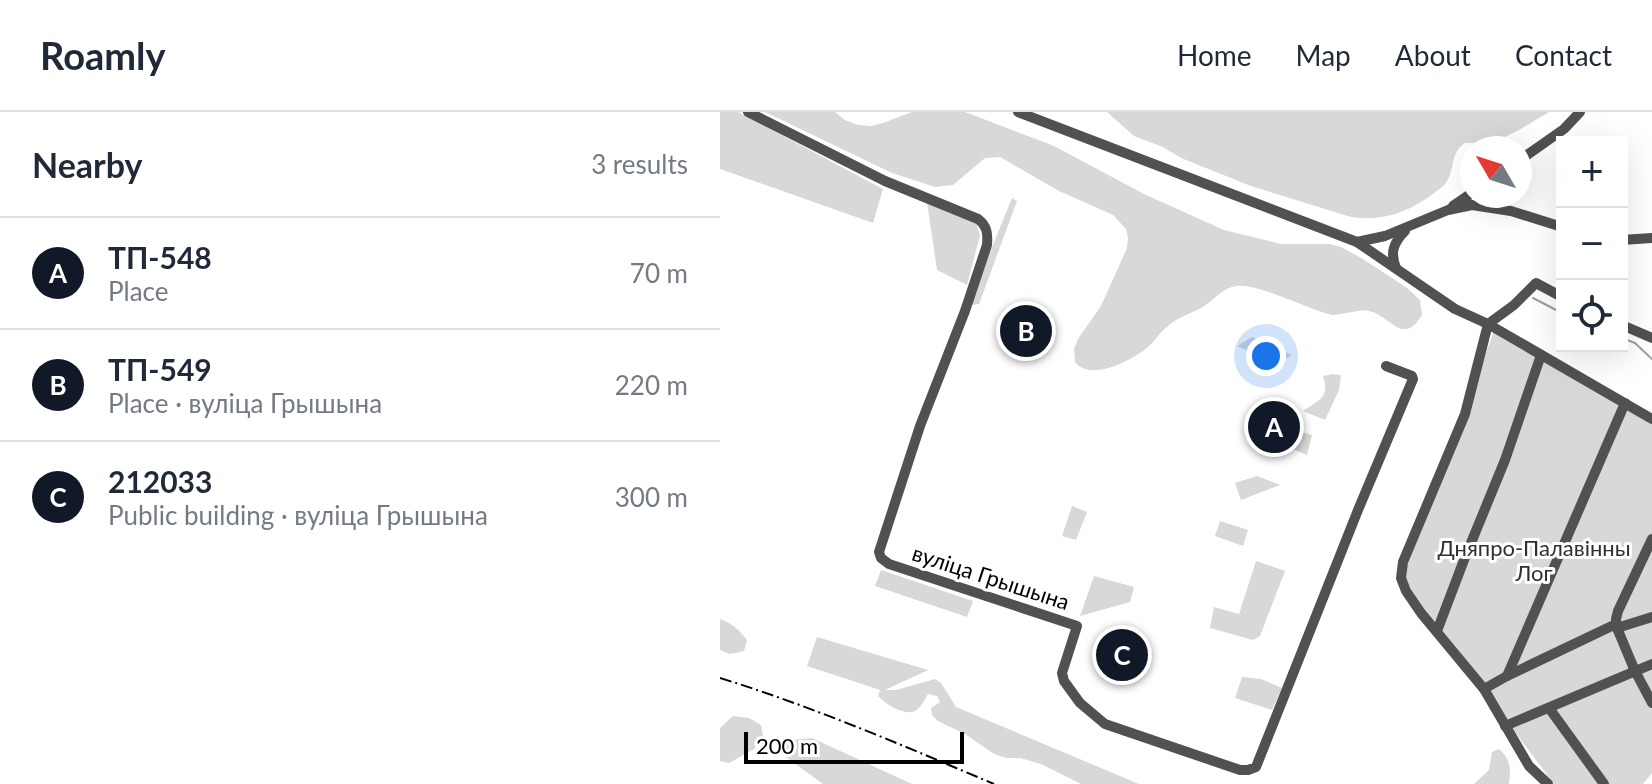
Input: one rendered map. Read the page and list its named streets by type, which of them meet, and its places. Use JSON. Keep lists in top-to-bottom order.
{
  "streets": {
    "street": ["вуліца Грышына"]
  },
  "parks": ["Дняпро-Палавінны Лог"],
  "scale_bar": "200 m",
  "north": "top left",
  "page": {
    "header": "Roamly",
    "nav": [
      "Home",
      "Map",
      "About",
      "Contact"
    ],
    "heading": ["Nearby", "3 results"],
    "map_buttons": ["+", "−"],
    "list": [
      {
        "mark": "A",
        "name": "ТП-548",
        "note": "Place",
        "value": "70 m"
      },
      {
        "mark": "B",
        "name": "ТП-549",
        "note": "Place · вуліца Грышына",
        "value": "220 m"
      },
      {
        "mark": "C",
        "name": "212033",
        "note": "Public building · вуліца Грышына",
        "value": "300 m"
      }
    ],
    "pins": ["B", "A", "C"],
    "scale": "200 m"
  }
}
